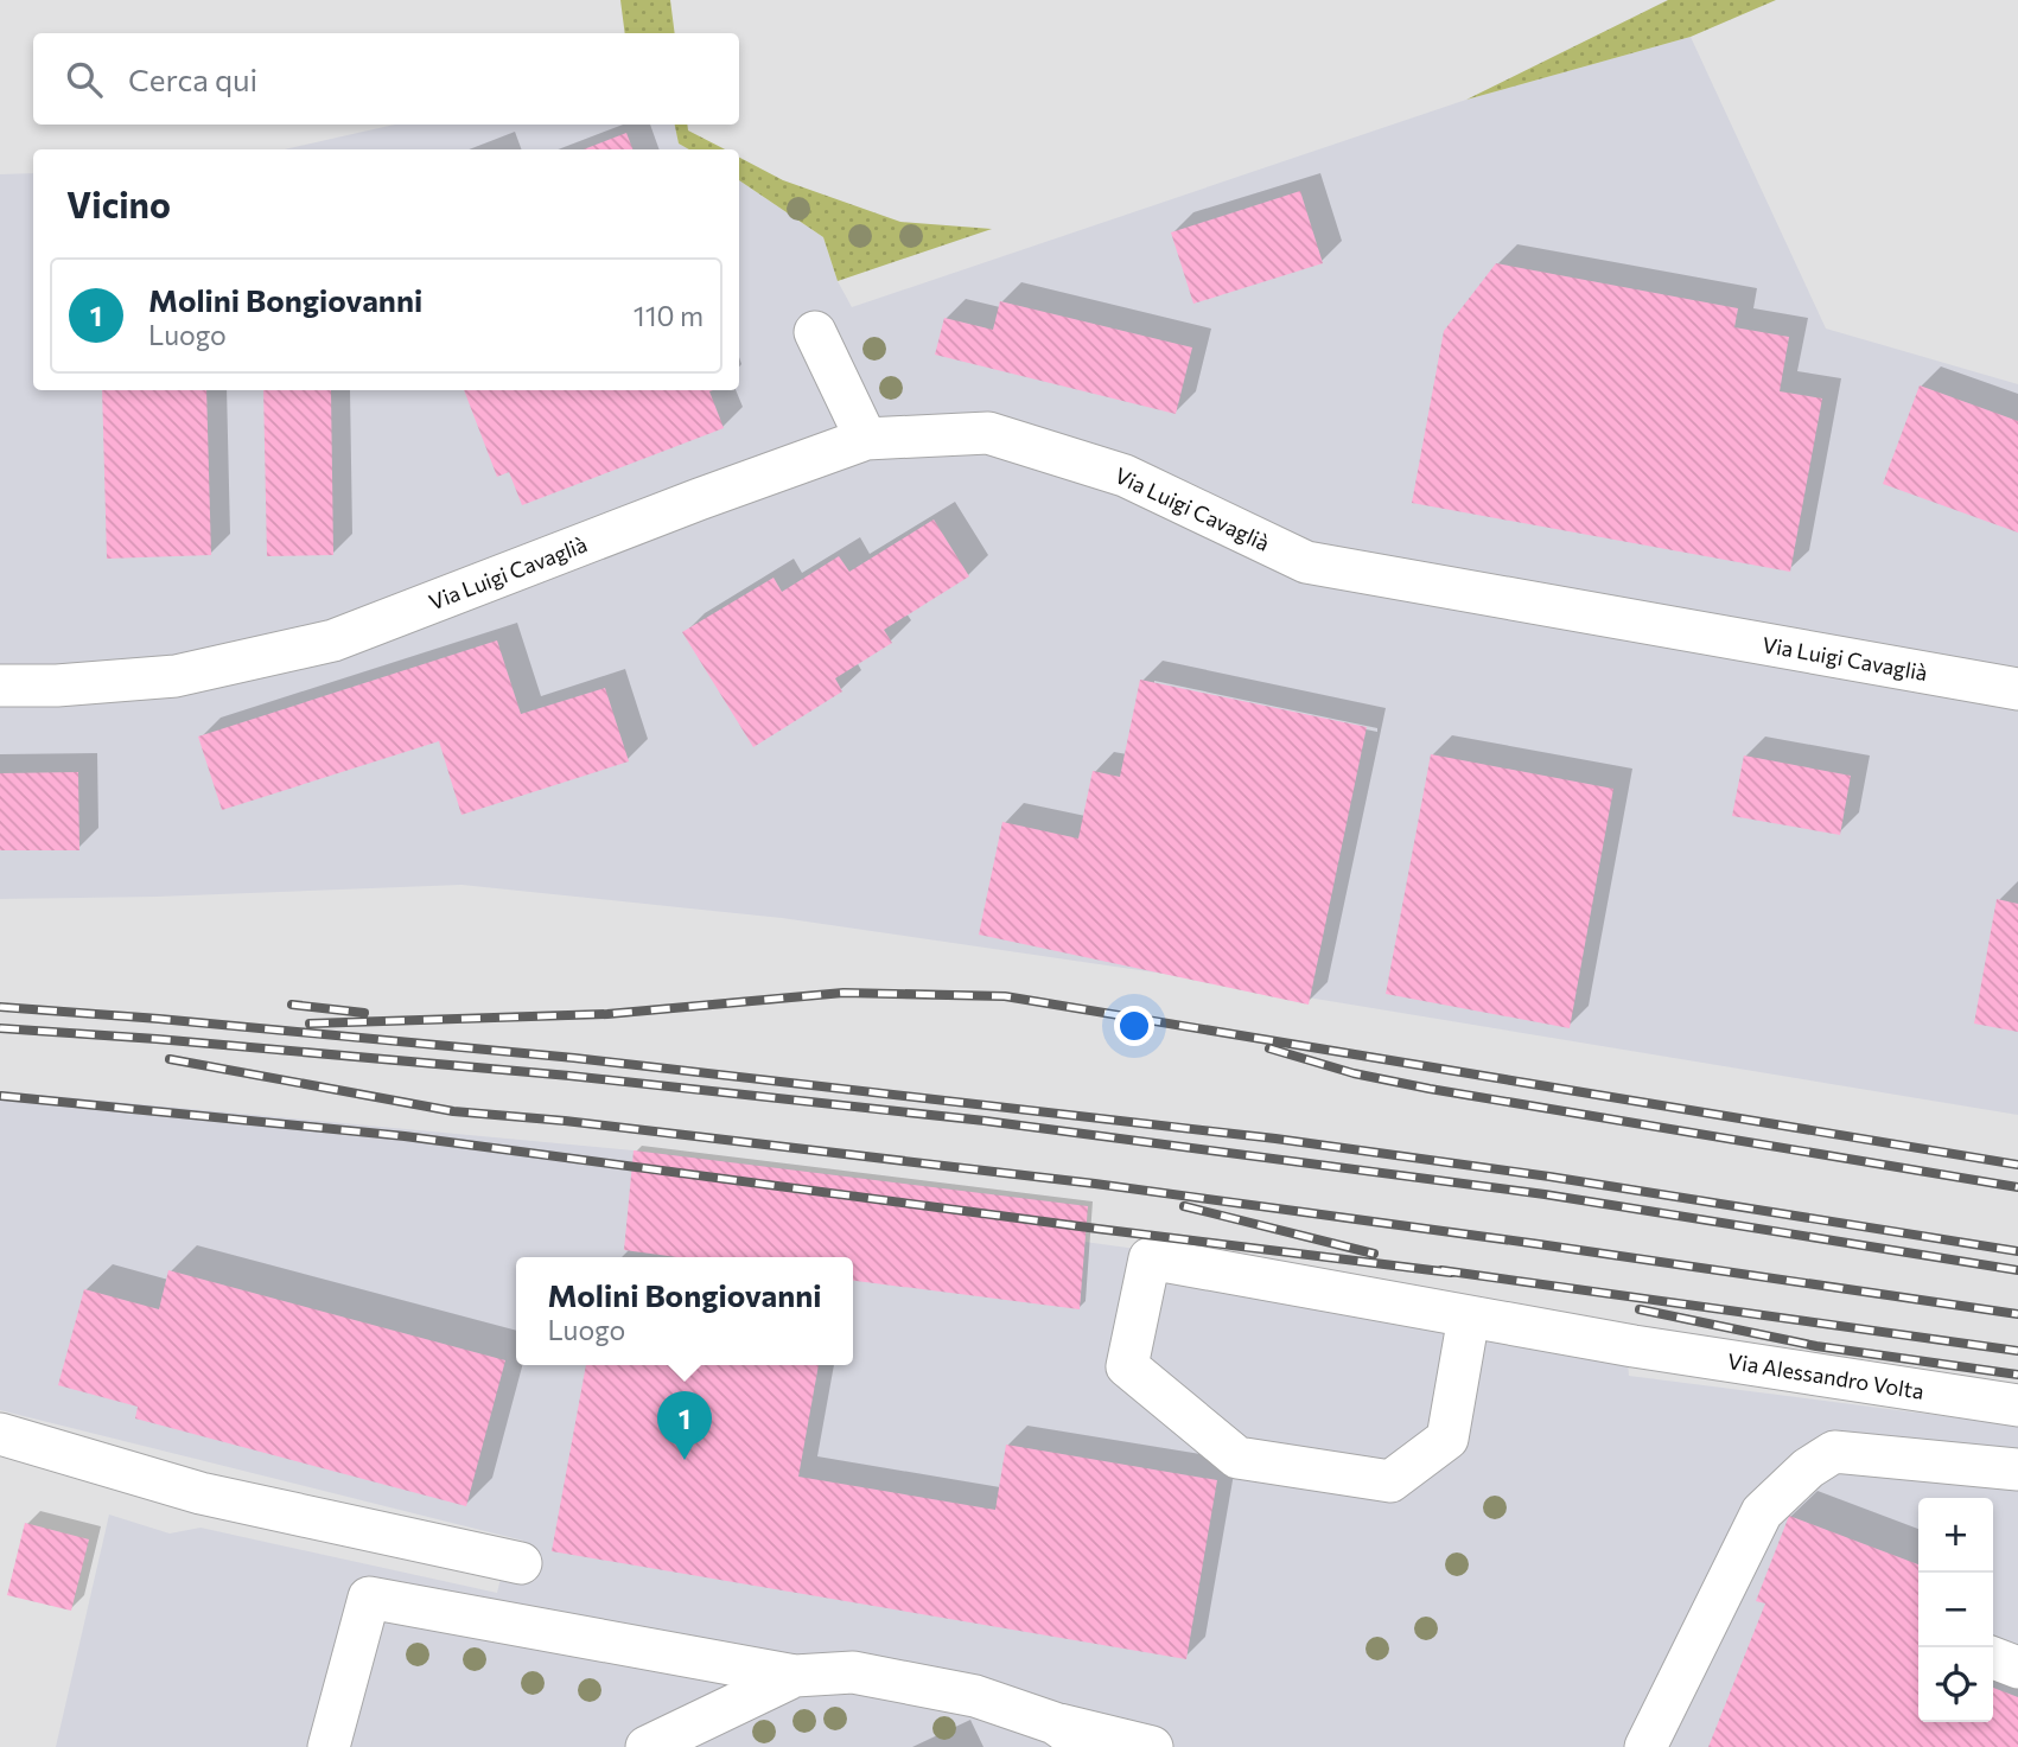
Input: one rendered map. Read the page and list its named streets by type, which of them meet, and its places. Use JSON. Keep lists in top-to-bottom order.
{
  "streets": {
    "street": ["Via Luigi Cavaglià", "Via Alessandro Volta"]
  },
  "page": {
    "search": "Cerca qui",
    "heading": "Vicino",
    "list": [
      {
        "mark": "1",
        "name": "Molini Bongiovanni",
        "note": "Luogo",
        "value": "110 m"
      }
    ],
    "popup": ["Molini Bongiovanni", "Luogo"],
    "pins": "1",
    "map_buttons": ["+", "−"]
  }
}
